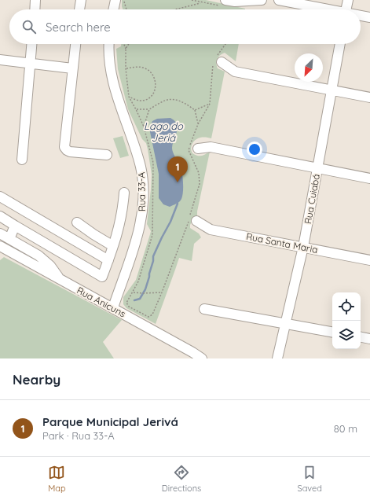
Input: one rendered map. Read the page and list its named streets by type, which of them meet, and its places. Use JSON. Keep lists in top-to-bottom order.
{
  "streets": {
    "street": [
      "Rua 33-A",
      "Rua Cuiabá",
      "Rua Santa Maria",
      "Rua Anicuns"
    ]
  },
  "crossings": [
    ["Rua 33-A", "Rua Anicuns"],
    ["Rua Cuiabá", "Rua Santa Maria"]
  ],
  "water": ["Lago do Jeriá"],
  "north": "bottom left",
  "page": {
    "search": "Search here",
    "pins": "1",
    "heading": "Nearby",
    "list": [
      {
        "mark": "1",
        "name": "Parque Municipal Jerivá",
        "note": "Park · Rua 33-A",
        "value": "80 m"
      }
    ],
    "nav": ["Map", "Directions", "Saved"]
  }
}
